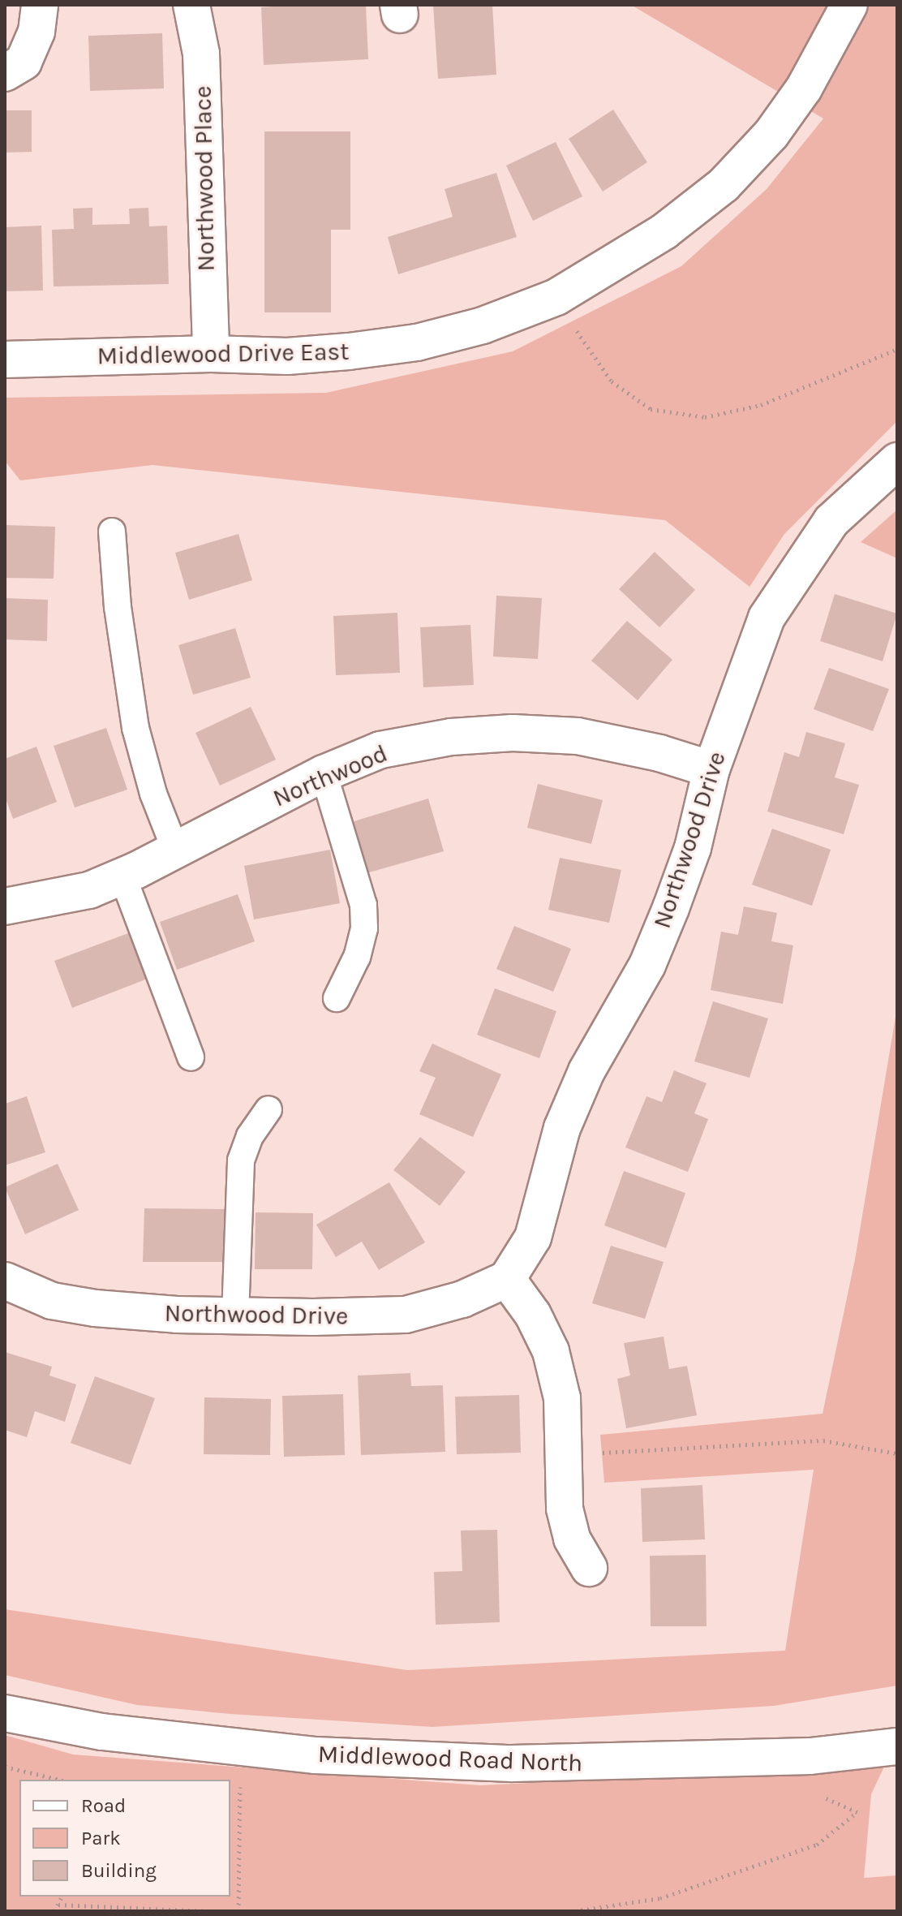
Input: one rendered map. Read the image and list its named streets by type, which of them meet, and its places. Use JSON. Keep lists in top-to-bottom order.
{
  "streets": {
    "street": [
      "Northwood Place",
      "Middlewood Drive East",
      "Northwood",
      "Northwood Drive",
      "Middlewood Road North"
    ]
  },
  "crossings": [
    ["Northwood Place", "Middlewood Drive East"],
    ["Northwood", "Northwood Drive"]
  ],
  "legend": ["Road", "Park", "Building"]
}
